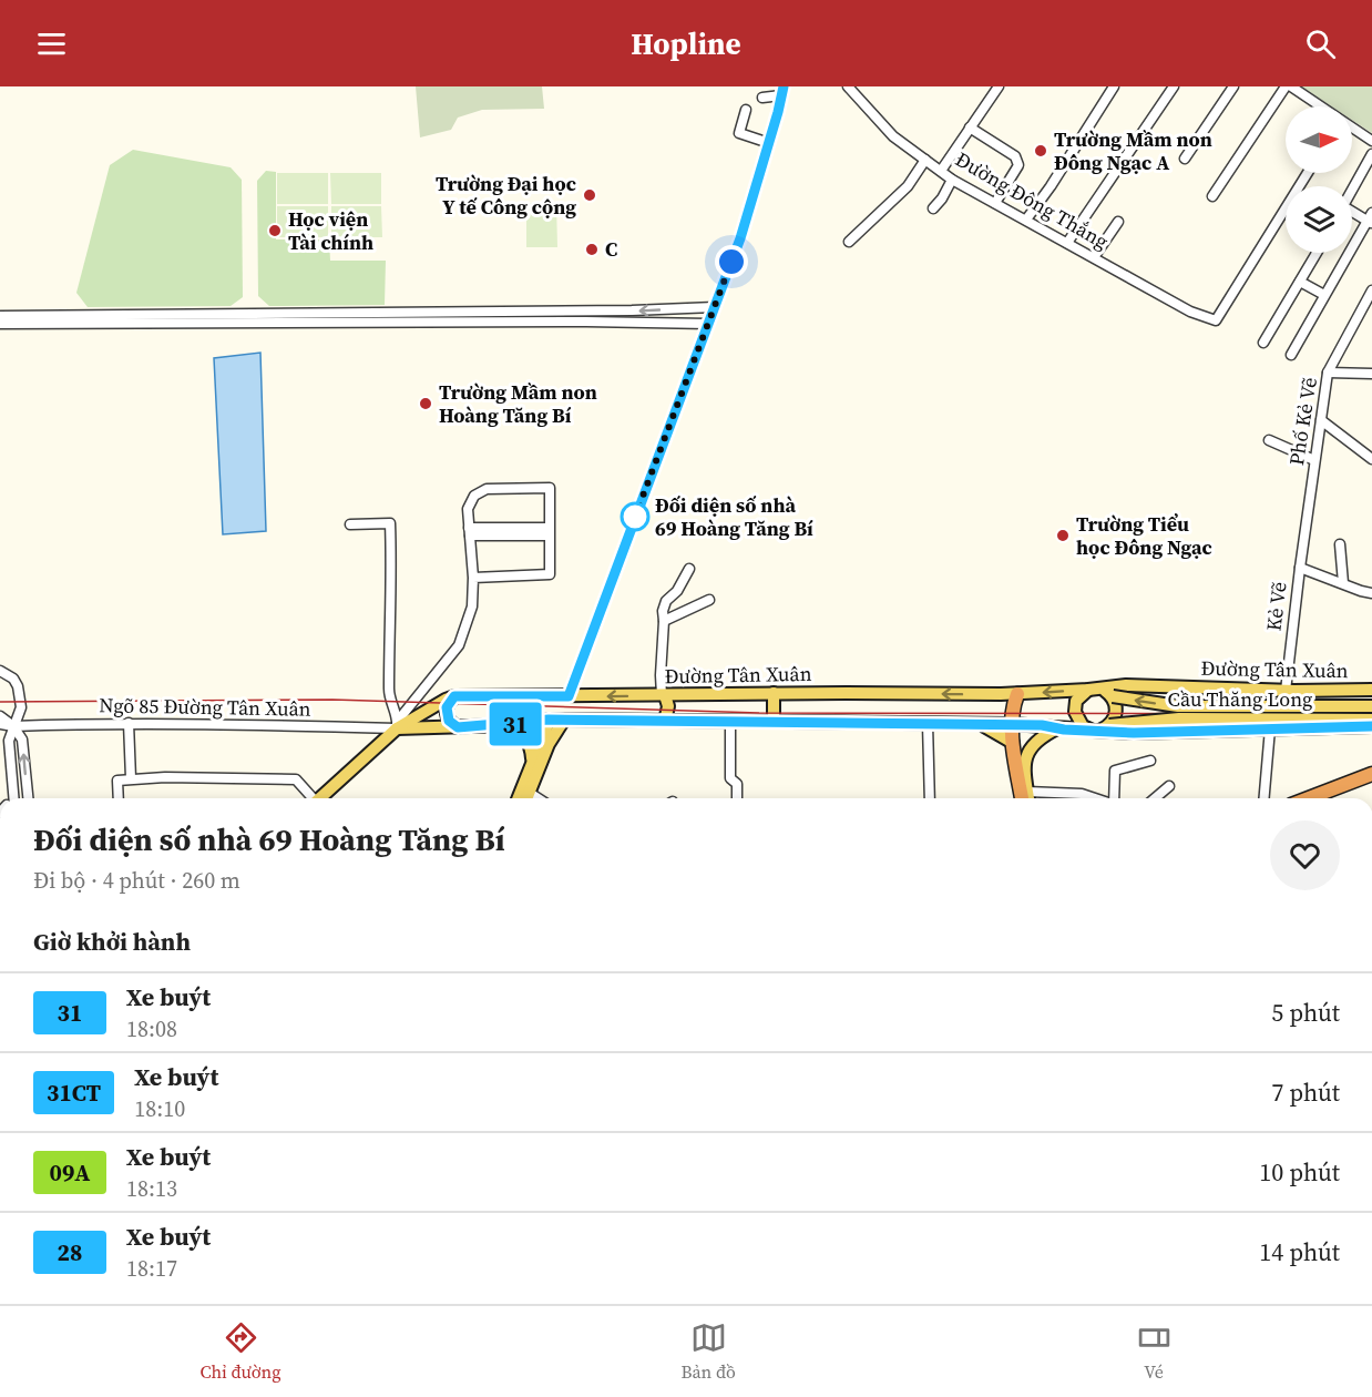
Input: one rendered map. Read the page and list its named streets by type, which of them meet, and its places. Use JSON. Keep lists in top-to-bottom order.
{
  "streets": {
    "main road": ["Đường Tân Xuân", "Cầu Thăng Long"],
    "street": [
      "Đường Đông Thắng",
      "Phố Kẻ Vẽ",
      "Kẻ Vẽ",
      "Ngõ 85 Đường Tân Xuân"
    ]
  },
  "crossings": [
    ["Phố Kẻ Vẽ", "Kẻ Vẽ"],
    ["Kẻ Vẽ", "Đường Tân Xuân"],
    ["Đường Tân Xuân", "Cầu Thăng Long"],
    ["Đường Tân Xuân", "Ngõ 85 Đường Tân Xuân"]
  ],
  "places": [
    "Trường Mầm non Đông Ngạc A",
    "Trường Đại học Y tế Công cộng",
    "Học viện Tài chính",
    "C",
    "Trường Mầm non Hoàng Tăng Bí",
    "Đối diện số nhà 69 Hoàng Tăng Bí",
    "Trường Tiểu học Đông Ngạc"
  ],
  "lines": ["bus line 31"],
  "north": "right",
  "page": {
    "header": "Hopline",
    "on_map": "31",
    "heading": [
      ["Đối diện số nhà 69 Hoàng Tăng Bí", "Đi bộ · 4 phút · 260 m"],
      "Giờ khởi hành"
    ],
    "list": [
      {
        "mark": "31",
        "name": "Xe buýt",
        "note": "18:08",
        "value": "5 phút"
      },
      {
        "mark": "31CT",
        "name": "Xe buýt",
        "note": "18:10",
        "value": "7 phút"
      },
      {
        "mark": "09A",
        "name": "Xe buýt",
        "note": "18:13",
        "value": "10 phút"
      },
      {
        "mark": "28",
        "name": "Xe buýt",
        "note": "18:17",
        "value": "14 phút"
      }
    ],
    "tabs": ["Chỉ đường", "Bản đồ", "Vé"]
  }
}
